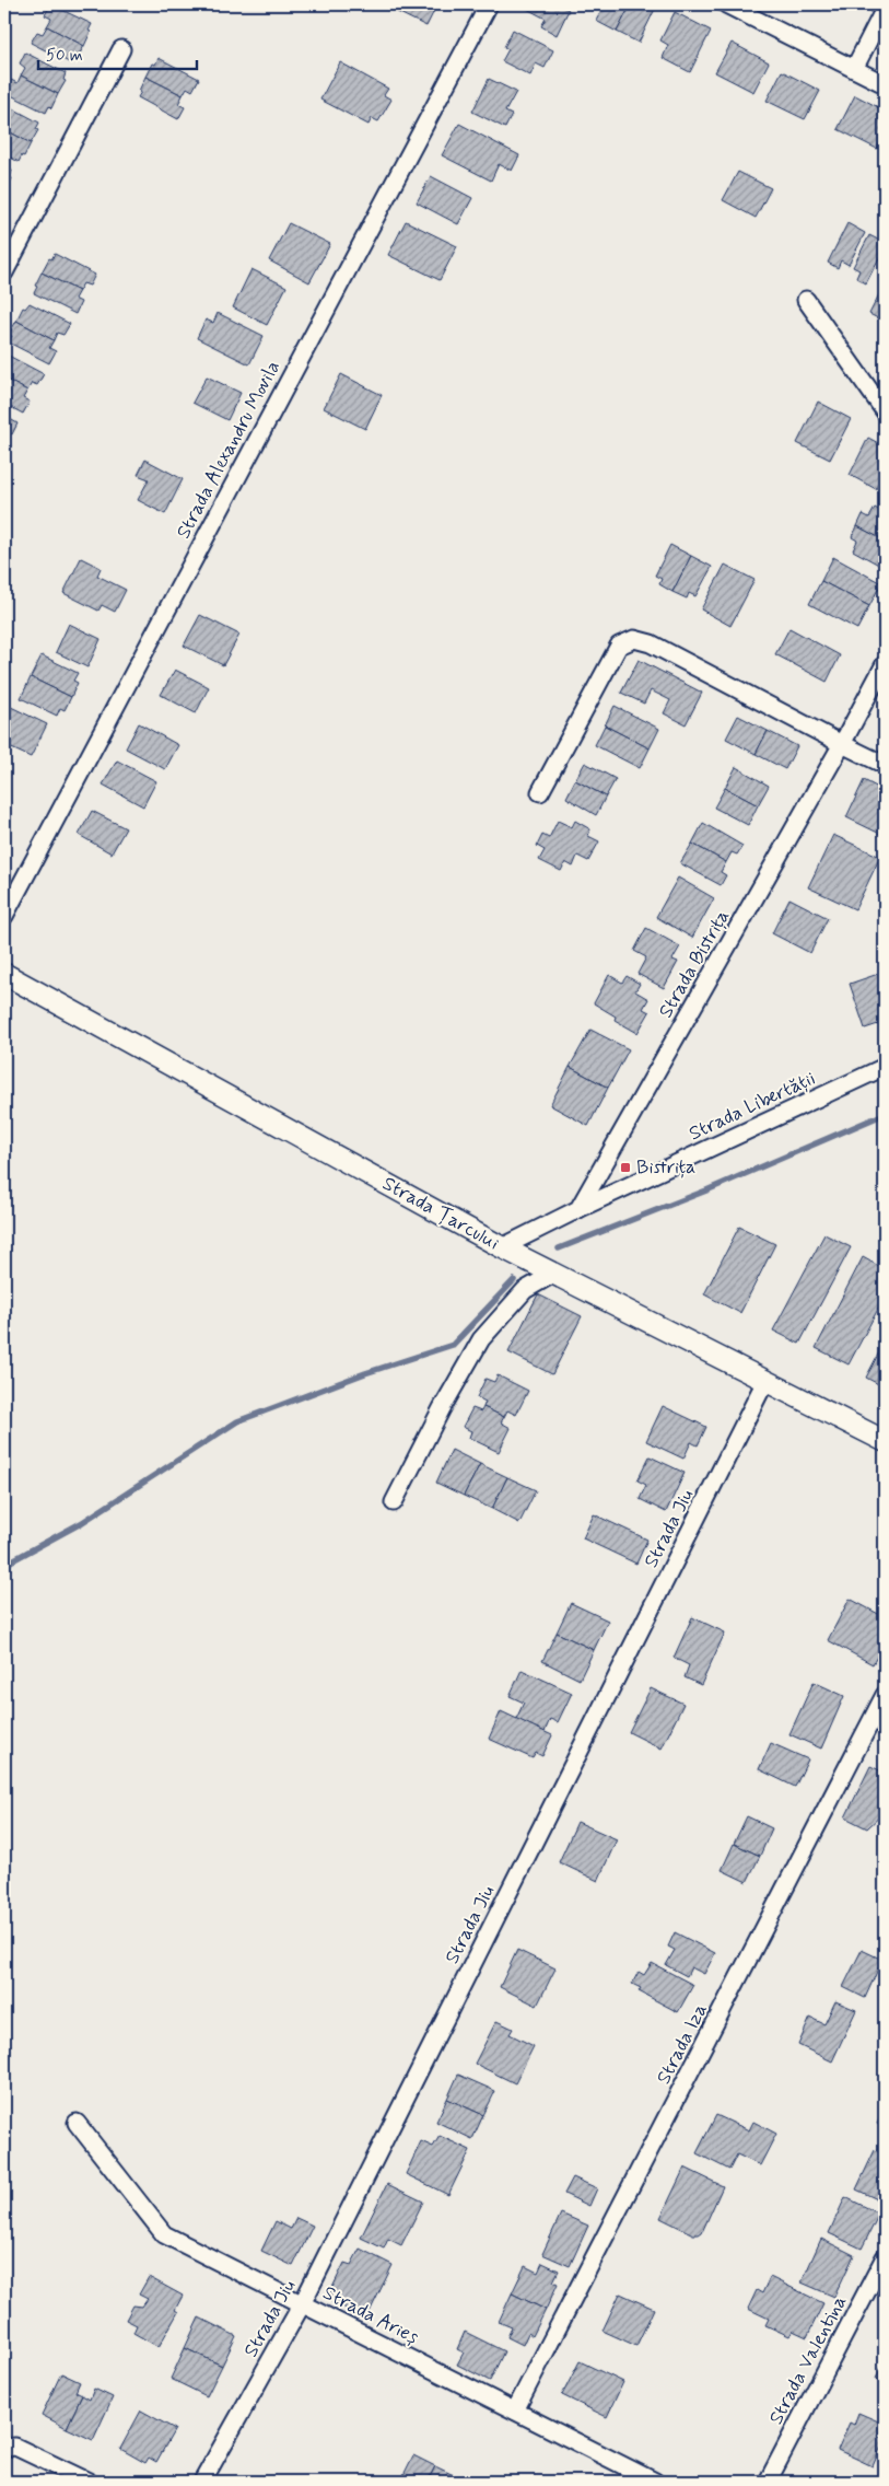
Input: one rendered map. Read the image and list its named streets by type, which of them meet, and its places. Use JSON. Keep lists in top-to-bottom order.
{
  "streets": {
    "street": [
      "Strada Alexandru Movila",
      "Strada Bistrița",
      "Strada Libertății",
      "Strada Țarcului",
      "Strada Jiu",
      "Strada Iza",
      "Strada Arieș",
      "Strada Valentina"
    ]
  },
  "crossings": [
    ["Strada Bistrița", "Strada Libertății"],
    ["Strada Țarcului", "Strada Jiu"],
    ["Strada Jiu", "Strada Arieș"],
    ["Strada Iza", "Strada Arieș"]
  ],
  "places": {
    "transit": ["Bistrița"]
  },
  "scale_bar": "50 m"
}
